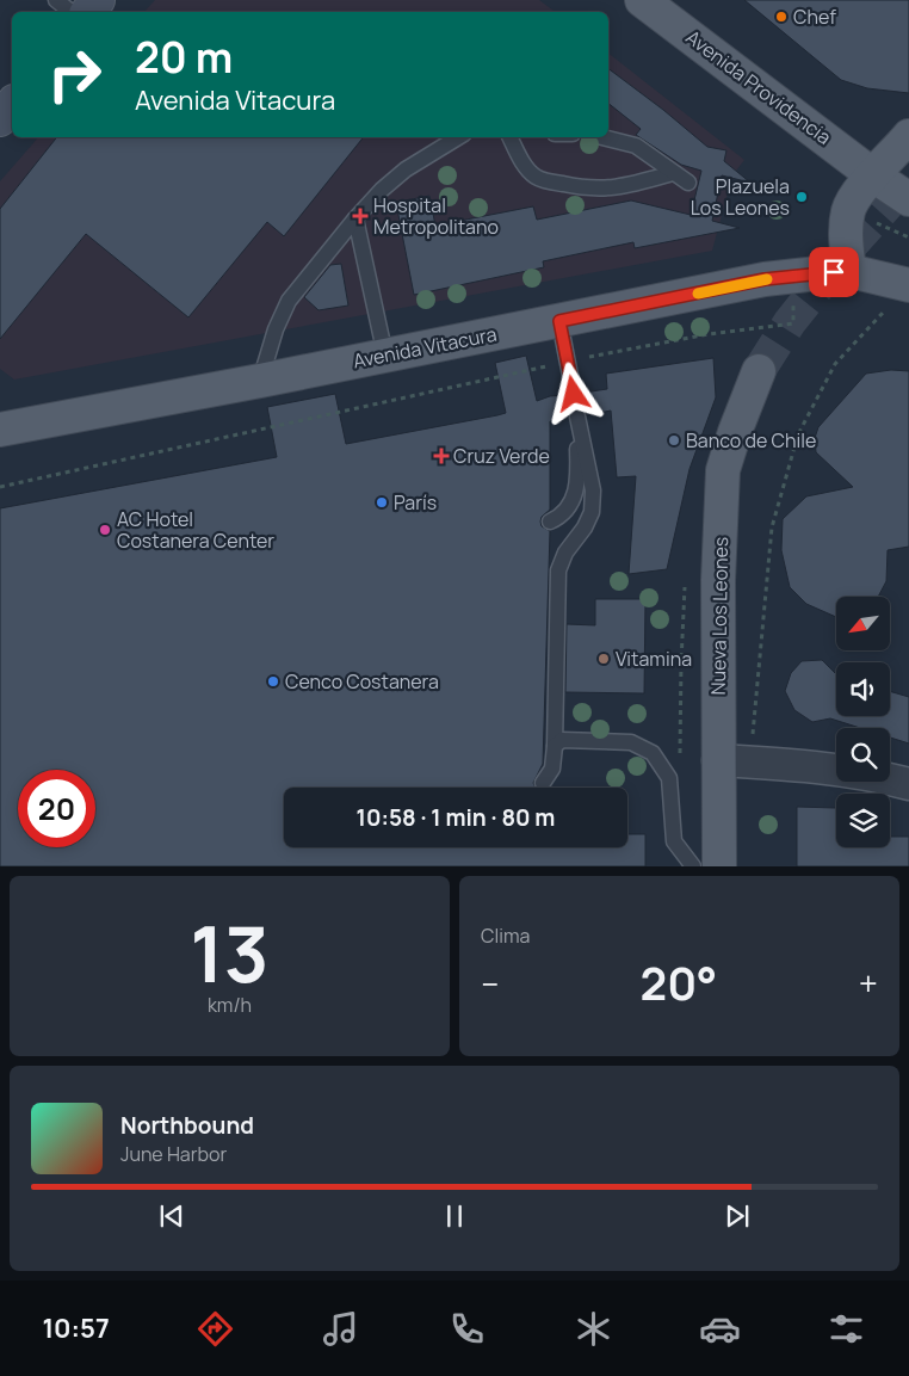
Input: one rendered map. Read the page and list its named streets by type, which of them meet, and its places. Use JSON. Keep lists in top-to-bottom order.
{
  "streets": {
    "main road": ["Avenida Providencia", "Avenida Vitacura", "Nueva Los Leones"]
  },
  "places": {
    "other": [
      "Chef",
      "Plazuela Los Leones",
      "Banco de Chile",
      "París",
      "AC Hotel Costanera Center",
      "Vitamina",
      "Cenco Costanera"
    ],
    "health": ["Hospital Metropolitano", "Cruz Verde"]
  },
  "north": "bottom left",
  "page": {
    "turn": ["20 m", "Avenida Vitacura"],
    "limit": "20",
    "trip": "10:58 · 1 min · 80 m",
    "tile": [
      ["13", "km/h"],
      "Clima"
    ],
    "heat": ["−", "20°", "+"],
    "song": ["Northbound", "June Harbor"],
    "tabs": "10:57"
  }
}
